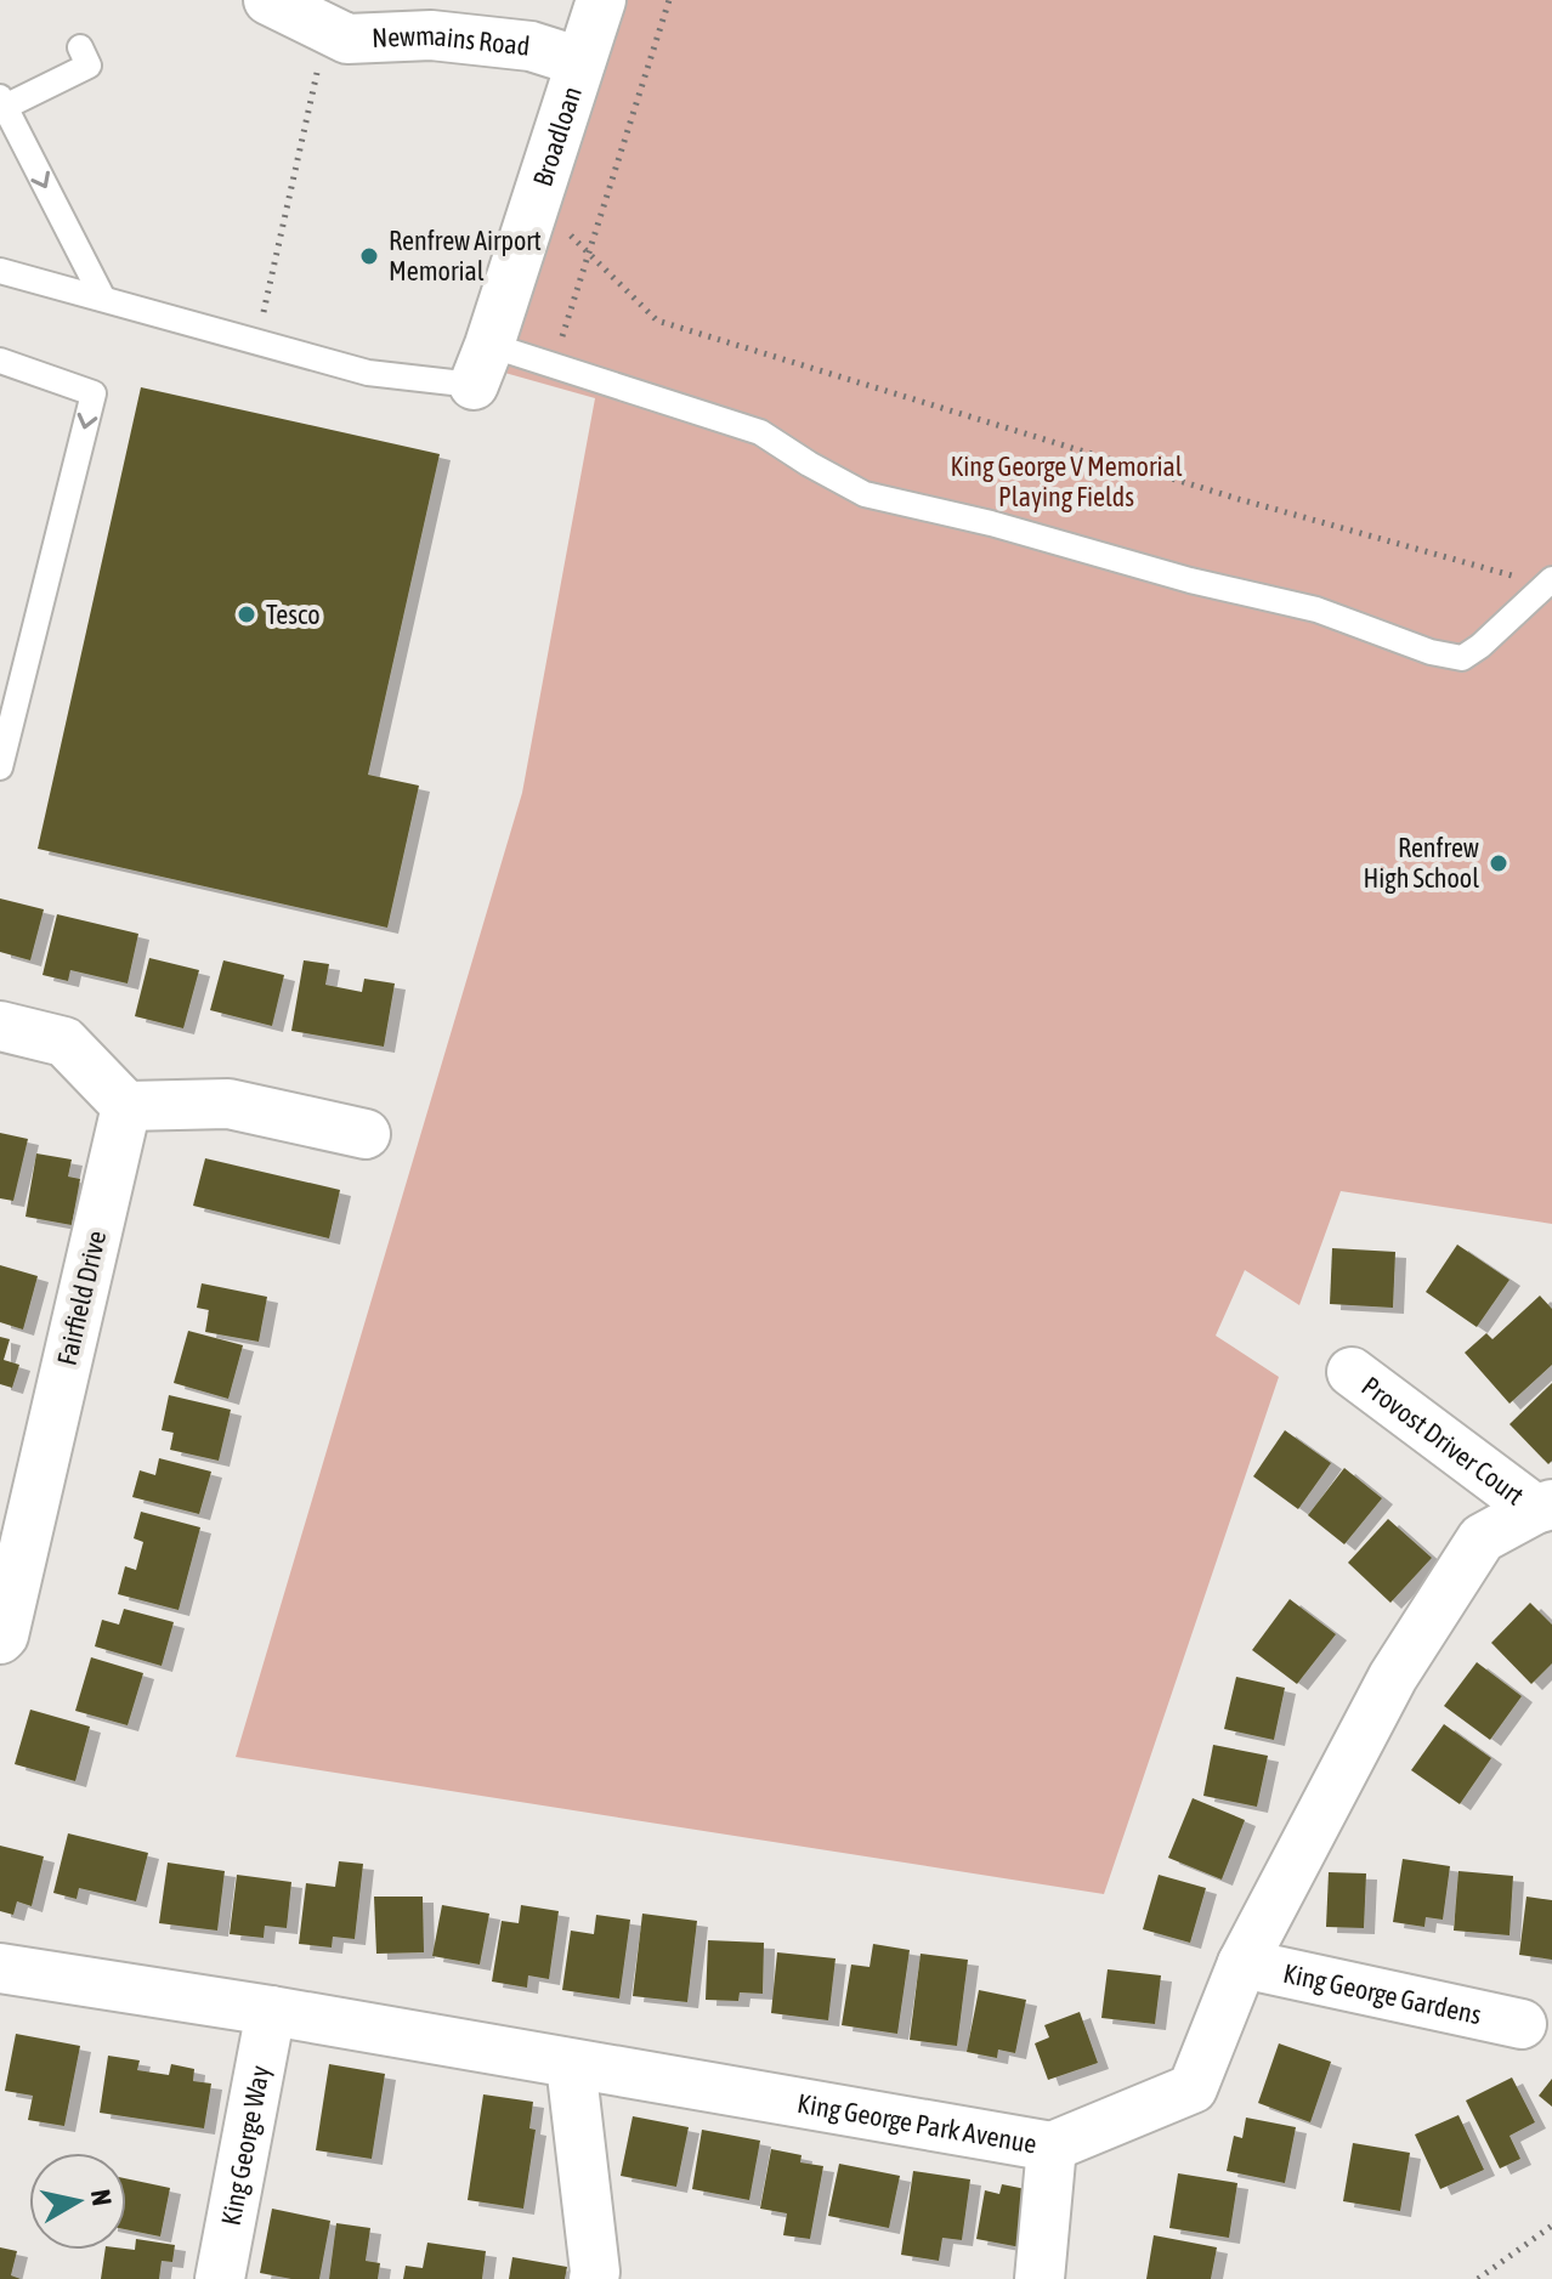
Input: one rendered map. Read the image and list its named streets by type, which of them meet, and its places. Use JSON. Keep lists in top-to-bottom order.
{
  "streets": {
    "street": [
      "Newmains Road",
      "Broadloan",
      "Fairfield Drive",
      "Provost Driver Court",
      "King George Gardens",
      "King George Park Avenue",
      "King George Way"
    ]
  },
  "crossings": [
    ["Newmains Road", "Broadloan"],
    ["Provost Driver Court", "King George Park Avenue"],
    ["King George Gardens", "King George Park Avenue"],
    ["King George Park Avenue", "King George Way"]
  ],
  "parks": ["King George V Memorial Playing Fields"],
  "places": ["Renfrew Airport Memorial", "Tesco", "Renfrew High School"],
  "north": "right"
}
